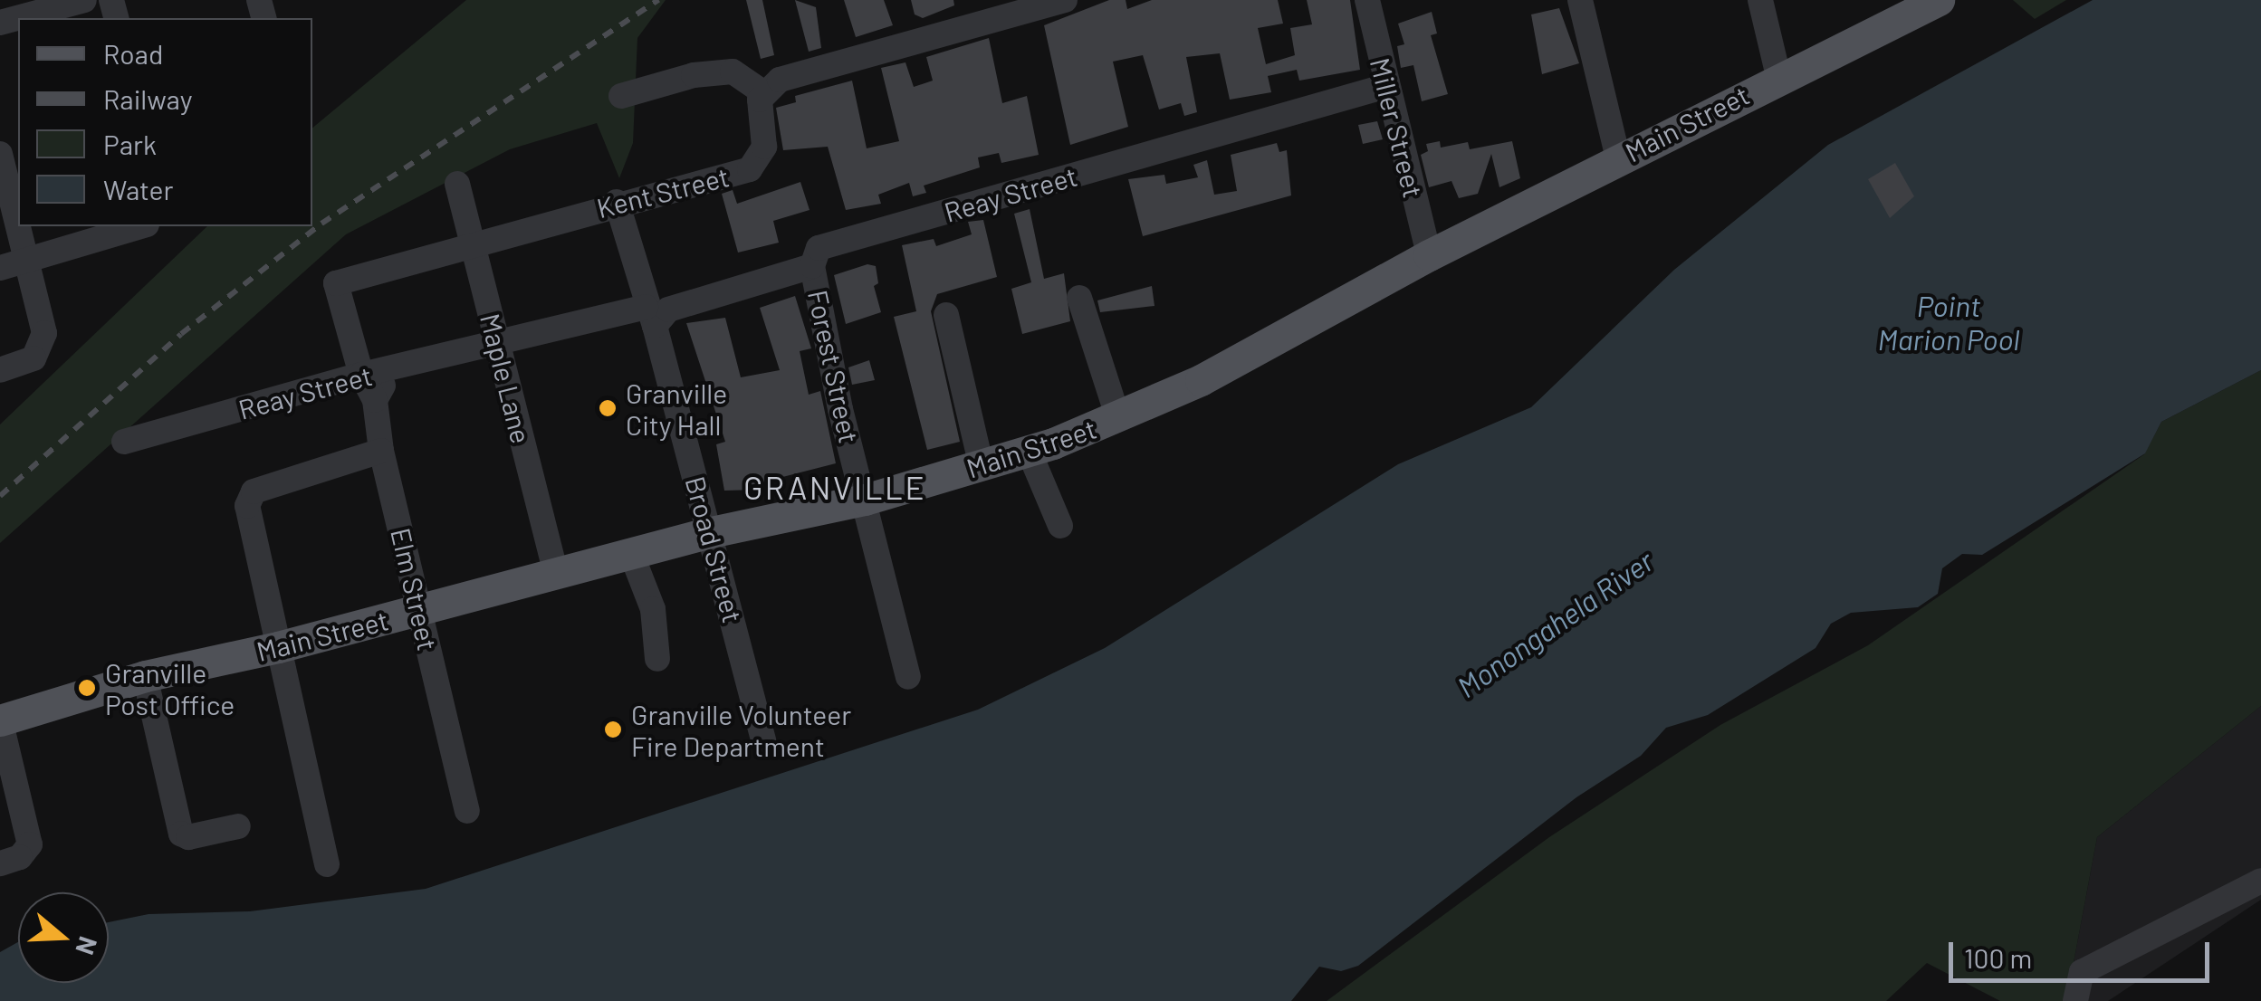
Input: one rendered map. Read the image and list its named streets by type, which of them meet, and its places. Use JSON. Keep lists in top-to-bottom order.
{
  "streets": {
    "main road": ["Main Street"],
    "street": [
      "Miller Street",
      "Kent Street",
      "Reay Street",
      "Forest Street",
      "Maple Lane",
      "Broad Street",
      "Elm Street"
    ]
  },
  "crossings": [
    ["Main Street", "Miller Street"],
    ["Main Street", "Forest Street"],
    ["Main Street", "Maple Lane"],
    ["Main Street", "Broad Street"],
    ["Main Street", "Elm Street"],
    ["Miller Street", "Reay Street"],
    ["Kent Street", "Reay Street"],
    ["Kent Street", "Maple Lane"],
    ["Kent Street", "Broad Street"],
    ["Reay Street", "Forest Street"],
    ["Reay Street", "Maple Lane"],
    ["Reay Street", "Broad Street"]
  ],
  "districts": ["GRANVILLE"],
  "water": ["Point Marion Pool", "Monongahela River"],
  "places": ["Granville City Hall", "Granville Post Office", "Granville Volunteer Fire Department"],
  "legend": [
    "Road",
    "Railway",
    "Park",
    "Water"
  ],
  "scale_bar": "100 m",
  "north": "right"
}
